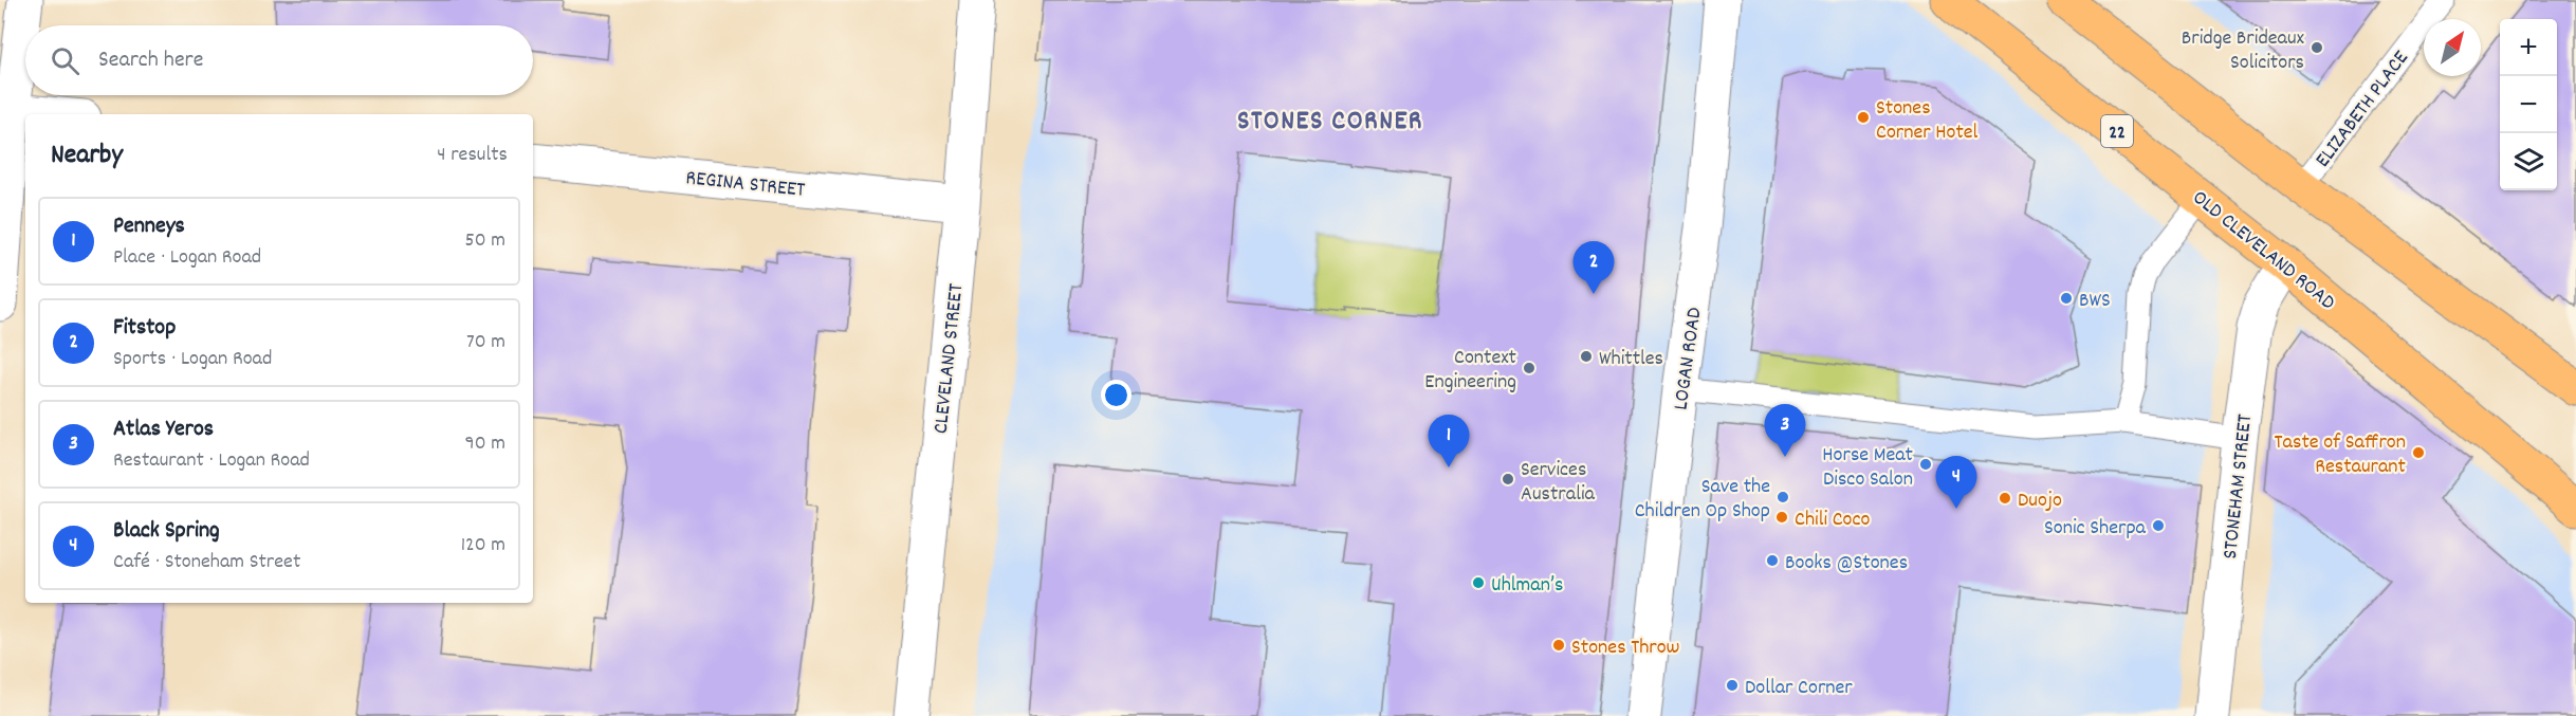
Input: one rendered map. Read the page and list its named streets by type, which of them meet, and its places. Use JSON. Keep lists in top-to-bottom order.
{
  "streets": {
    "highway": ["22", "OLD CLEVELAND ROAD"],
    "street": [
      "REGINA STREET",
      "CLEVELAND STREET",
      "LOGAN ROAD",
      "STONEHAM STREET"
    ],
    "lane": ["ELIZABETH PLACE"]
  },
  "crossings": [
    ["REGINA STREET", "CLEVELAND STREET"],
    ["OLD CLEVELAND ROAD", "STONEHAM STREET"]
  ],
  "districts": ["STONES CORNER"],
  "places": [
    "Bridge Brideaux Solicitors",
    "Stones Corner Hotel",
    "BWS",
    "Whittles",
    "Context Engineering",
    "Taste of Saffron Restaurant",
    "Horse Meat Disco Salon",
    "Services Australia",
    "Save the Children Op Shop",
    "Duojo",
    "Chili Coco",
    "Sonic Sherpa",
    "Books @Stones",
    "Uhlman’s",
    "Stones Throw",
    "Dollar Corner"
  ],
  "north": "top right",
  "page": {
    "map_buttons": ["+", "−"],
    "search": "Search here",
    "heading": ["Nearby", "4 results"],
    "list": [
      {
        "mark": "1",
        "name": "Penneys",
        "note": "Place · Logan Road",
        "value": "50 m"
      },
      {
        "mark": "2",
        "name": "Fitstop",
        "note": "Sports · Logan Road",
        "value": "70 m"
      },
      {
        "mark": "3",
        "name": "Atlas Yeros",
        "note": "Restaurant · Logan Road",
        "value": "90 m"
      },
      {
        "mark": "4",
        "name": "Black Spring",
        "note": "Café · Stoneham Street",
        "value": "120 m"
      }
    ],
    "pins": [
      "2",
      "3",
      "1",
      "4"
    ]
  }
}
